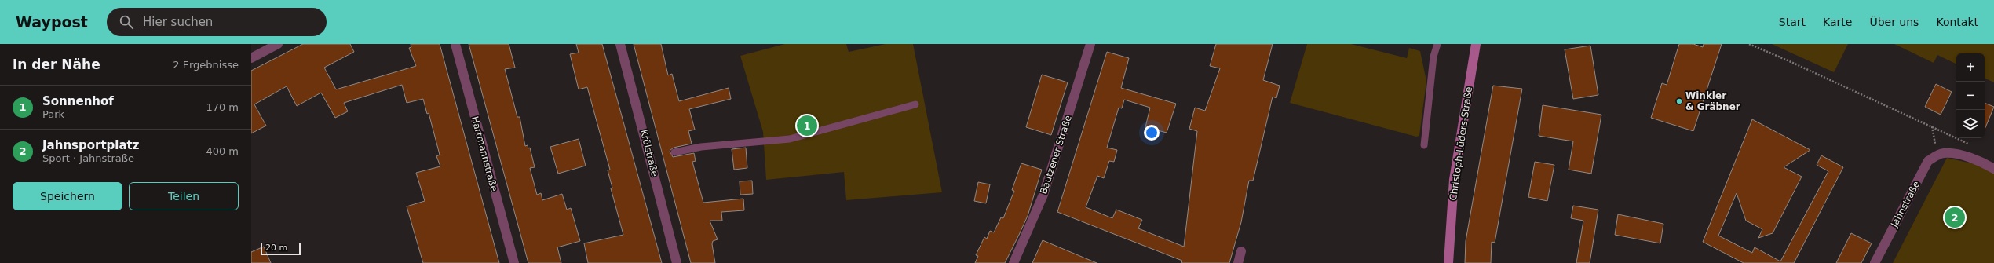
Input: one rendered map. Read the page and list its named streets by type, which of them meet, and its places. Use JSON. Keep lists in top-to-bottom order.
{
  "streets": {
    "street": [
      "Christoph-Lüders-Straße",
      "Krölstraße",
      "Hartmannstraße",
      "Bautzener Straße",
      "Jahnstraße"
    ]
  },
  "places": ["Winkler & Gräbner"],
  "scale_bar": "20 m",
  "page": {
    "header": "Waypost",
    "search": "Hier suchen",
    "nav": [
      "Start",
      "Karte",
      "Über uns",
      "Kontakt"
    ],
    "heading": ["In der Nähe", "2 Ergebnisse"],
    "map_buttons": ["+", "−"],
    "list": [
      {
        "mark": "1",
        "name": "Sonnenhof",
        "note": "Park",
        "value": "170 m"
      },
      {
        "mark": "2",
        "name": "Jahnsportplatz",
        "note": "Sport · Jahnstraße",
        "value": "400 m"
      }
    ],
    "pins": ["1", "2"],
    "buttons": ["Speichern", "Teilen"],
    "scale": "20 m"
  }
}
